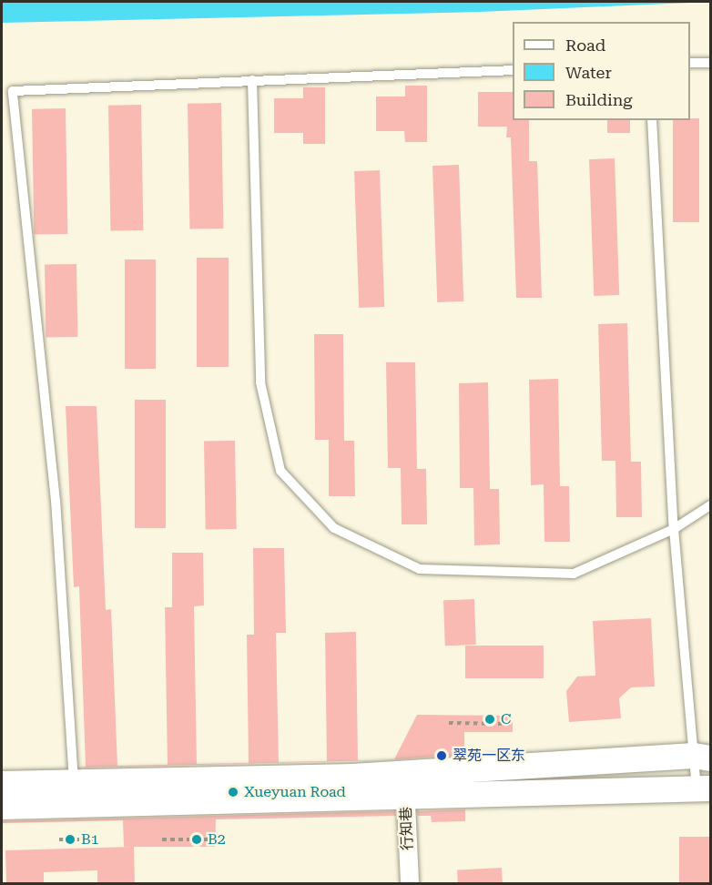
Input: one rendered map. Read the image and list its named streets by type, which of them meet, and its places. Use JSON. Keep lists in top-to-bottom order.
{
  "streets": {
    "street": ["行知巷"]
  },
  "places": [
    "C",
    "翠苑一区东",
    "Xueyuan Road",
    "B1",
    "B2"
  ],
  "legend": ["Road", "Water", "Building"]
}
